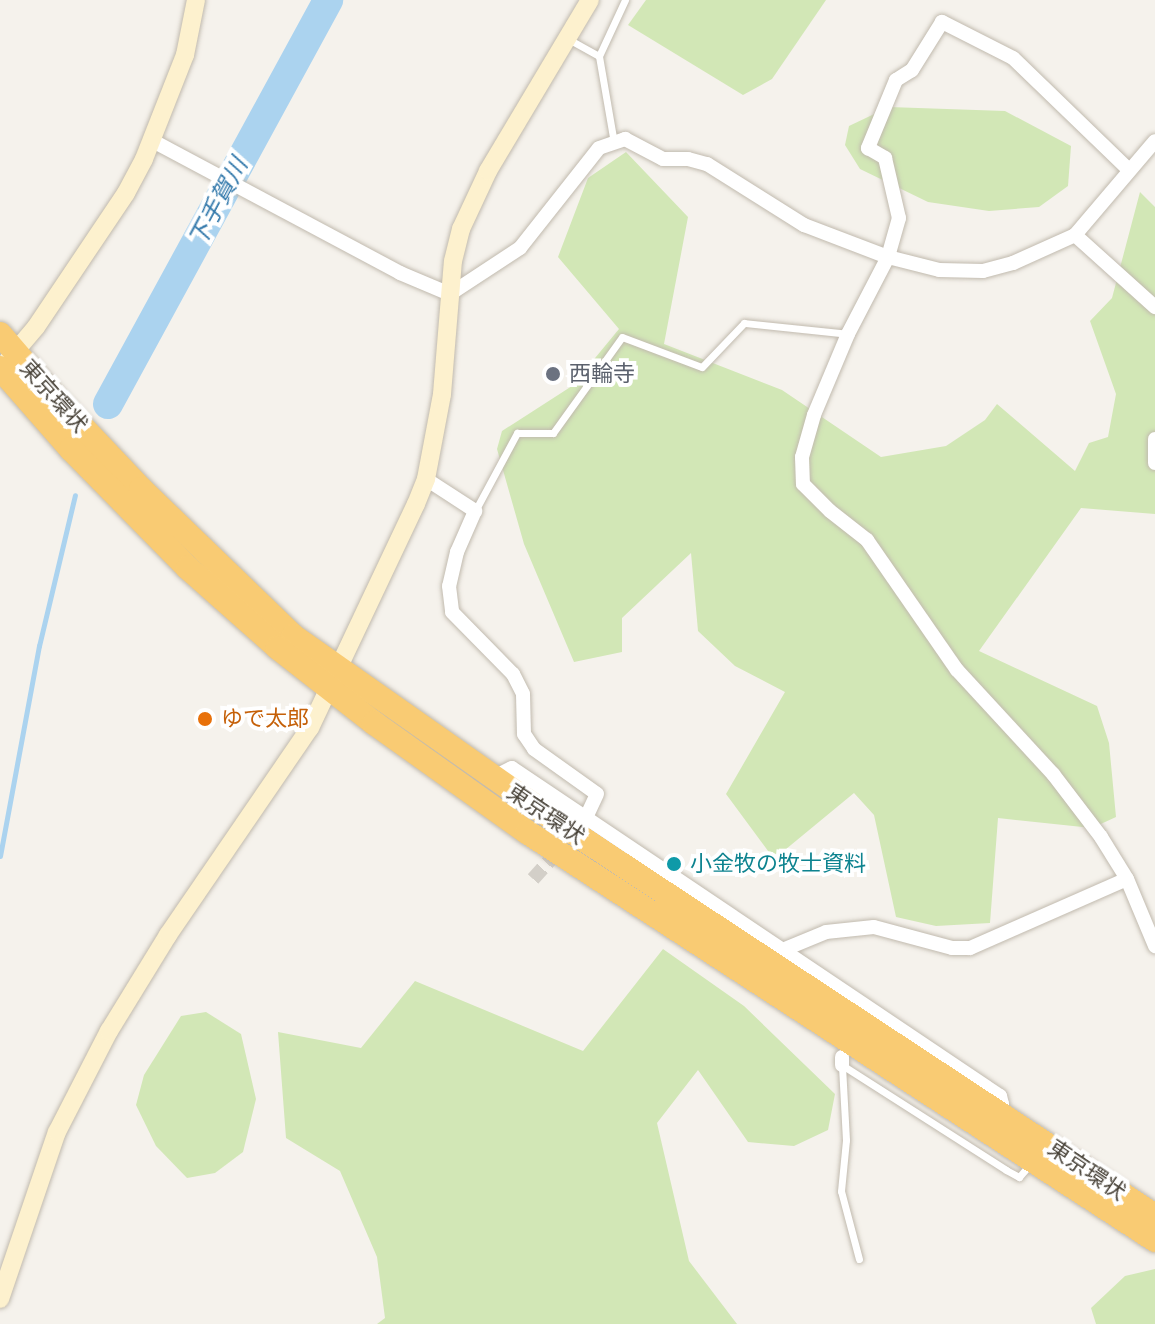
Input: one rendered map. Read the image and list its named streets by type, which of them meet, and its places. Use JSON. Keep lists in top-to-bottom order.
{
  "streets": {
    "highway": ["東京環状"]
  },
  "water": ["下手賀川"],
  "places": ["西輪寺", "ゆで太郎", "小金牧の牧士資料"]
}
